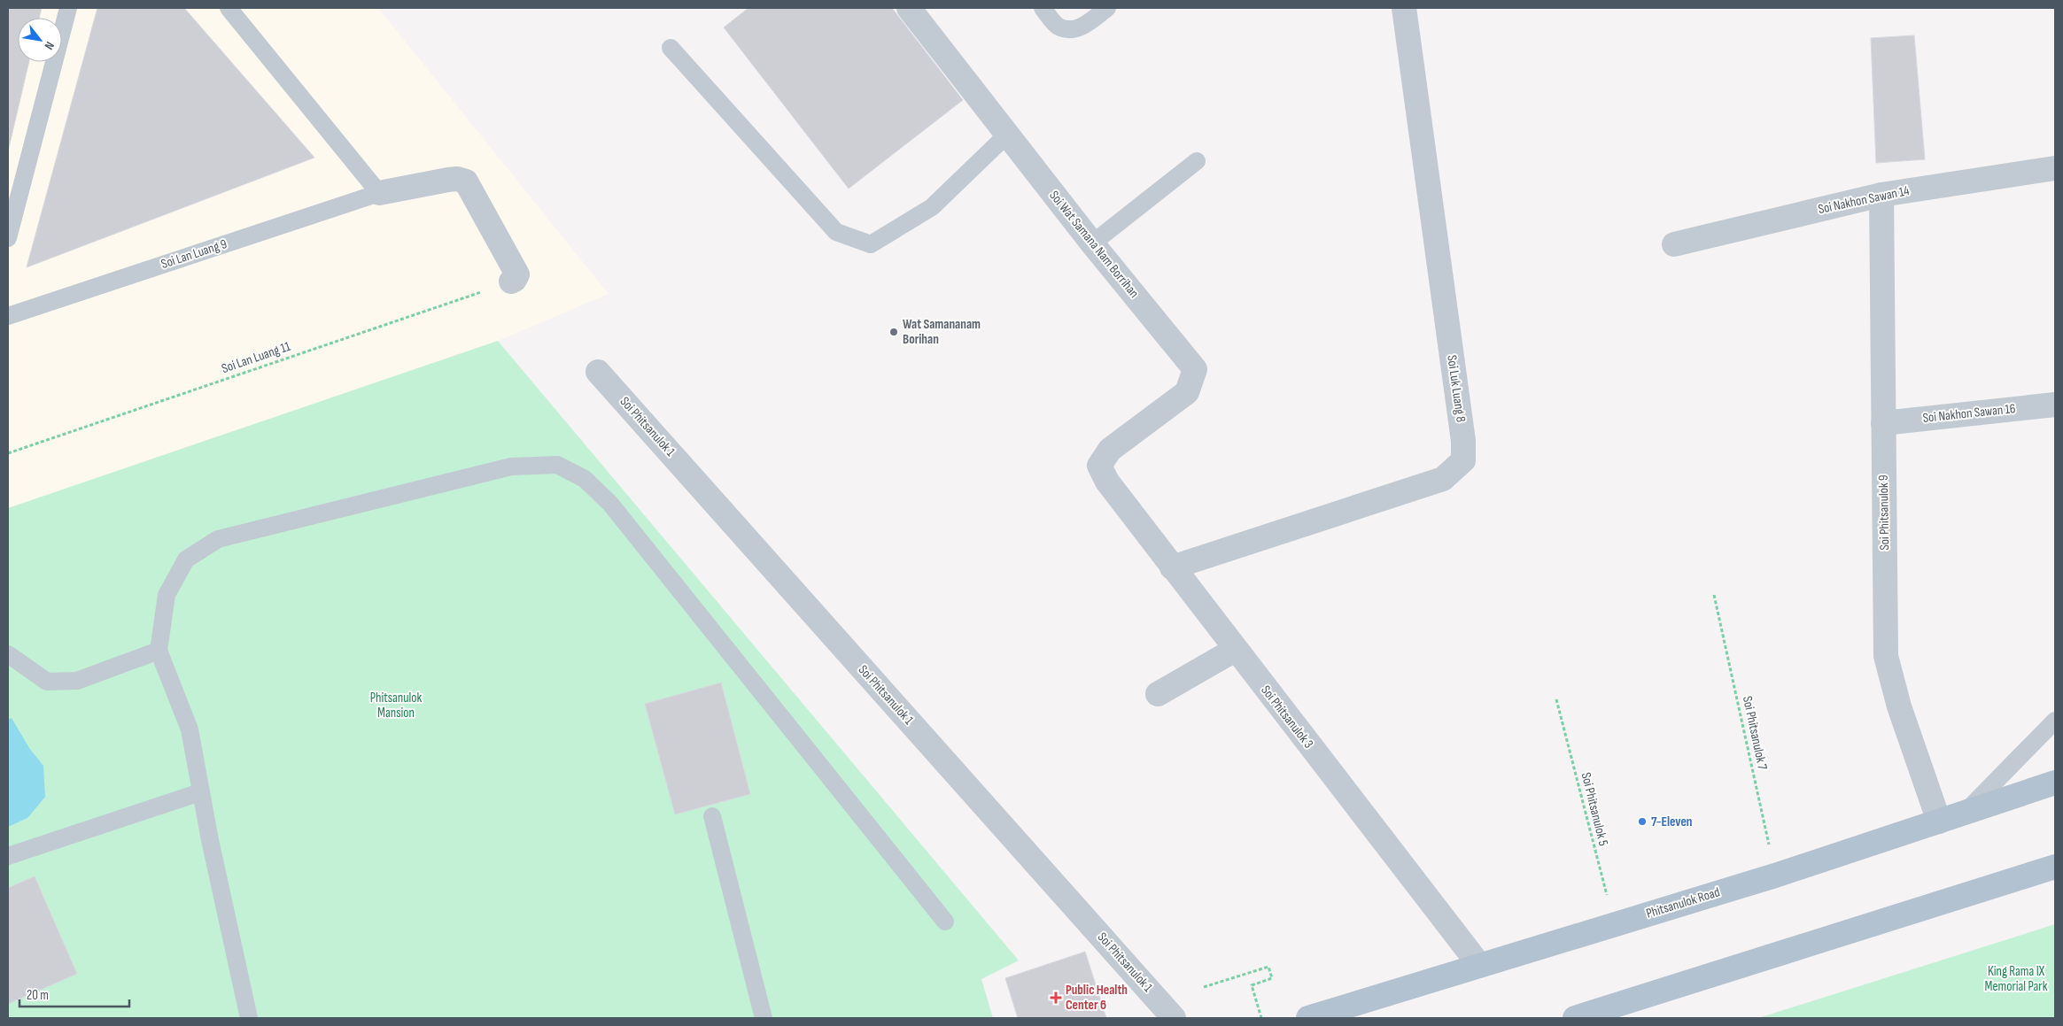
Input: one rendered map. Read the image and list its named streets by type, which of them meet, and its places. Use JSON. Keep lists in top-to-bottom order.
{
  "streets": {
    "main road": ["Phitsanulok Road"],
    "street": [
      "Soi Nakhon Sawan 14",
      "Soi Wat Samana Nam Borrihan",
      "Soi Luk Luang 8",
      "Soi Nakhon Sawan 16",
      "Soi Phitsanulok 1",
      "Soi Phitsanulok 9",
      "Soi Phitsanulok 3"
    ],
    "lane": ["Soi Lan Luang 9"],
    "path": ["Soi Lan Luang 11", "Soi Phitsanulok 7", "Soi Phitsanulok 5"]
  },
  "crossings": [
    ["Soi Nakhon Sawan 14", "Soi Phitsanulok 9"],
    ["Soi Wat Samana Nam Borrihan", "Soi Phitsanulok 3"],
    ["Soi Luk Luang 8", "Soi Phitsanulok 3"],
    ["Soi Nakhon Sawan 16", "Soi Phitsanulok 9"],
    ["Soi Phitsanulok 9", "Phitsanulok Road"],
    ["Soi Phitsanulok 3", "Phitsanulok Road"],
    ["Soi Phitsanulok 7", "Phitsanulok Road"],
    ["Soi Phitsanulok 5", "Phitsanulok Road"]
  ],
  "parks": ["Phitsanulok Mansion", "King Rama IX Memorial Park"],
  "places": {
    "other": ["Wat Samananam Borihan", "7-Eleven"],
    "health": ["Public Health Center 6"]
  },
  "scale_bar": "20 m",
  "north": "bottom right"
}
